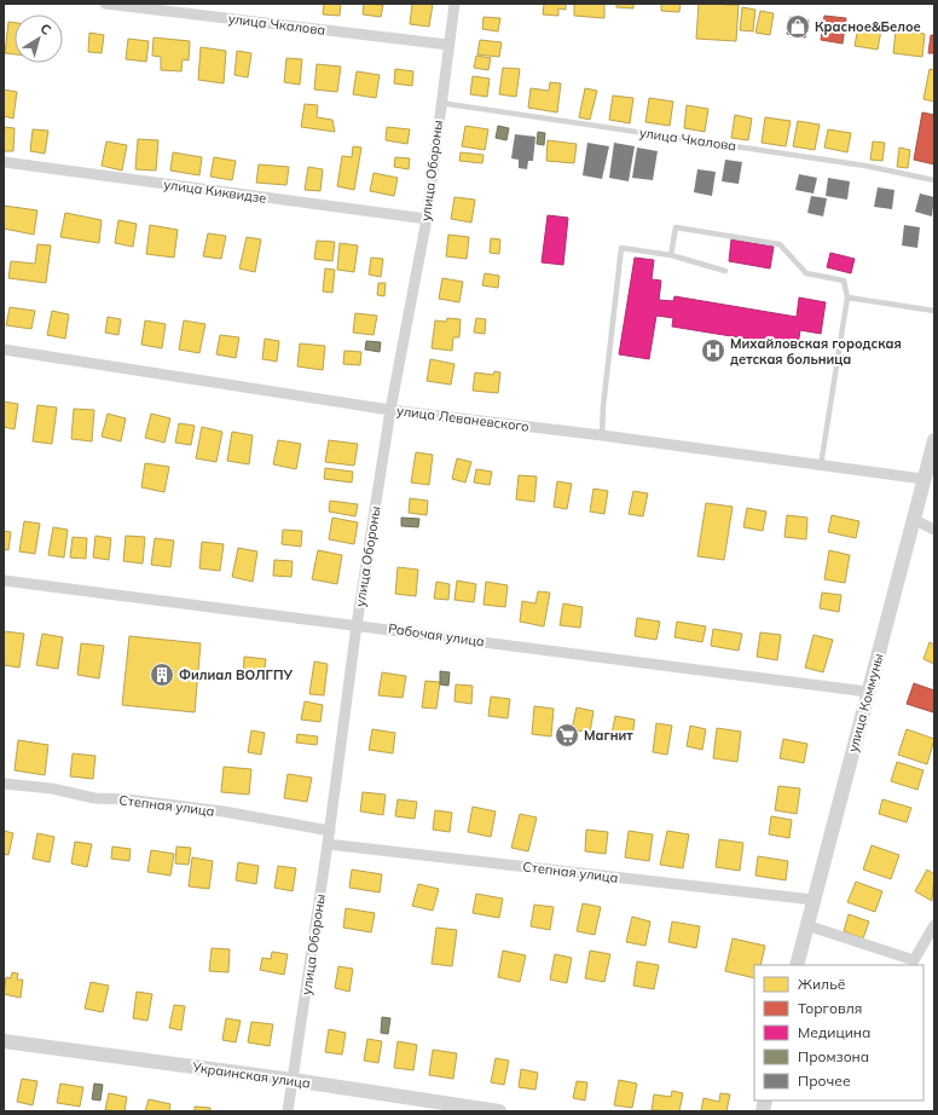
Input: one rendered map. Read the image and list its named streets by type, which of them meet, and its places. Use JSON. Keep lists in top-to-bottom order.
{
  "streets": {
    "street": [
      "улица Чкалова",
      "улица Обороны",
      "улица Киквидзе",
      "улица Леваневского",
      "Рабочая улица",
      "улица Коммуны",
      "Степная улица",
      "Украинская улица"
    ]
  },
  "crossings": [
    ["улица Чкалова", "улица Обороны"],
    ["улица Обороны", "улица Киквидзе"],
    ["улица Обороны", "улица Леваневского"],
    ["улица Обороны", "Рабочая улица"],
    ["улица Обороны", "Степная улица"],
    ["улица Обороны", "Украинская улица"],
    ["улица Леваневского", "улица Коммуны"],
    ["Рабочая улица", "улица Коммуны"],
    ["улица Коммуны", "Степная улица"]
  ],
  "places": {
    "shop": ["Красное&Белое"],
    "hospital": ["Михайловская городская детская больница"],
    "building": ["Филиал ВОЛГПУ"],
    "supermarket": ["Магнит"]
  },
  "legend": [
    "Жильё",
    "Торговля",
    "Медицина",
    "Промзона",
    "Прочее"
  ],
  "north": "top right"
}
